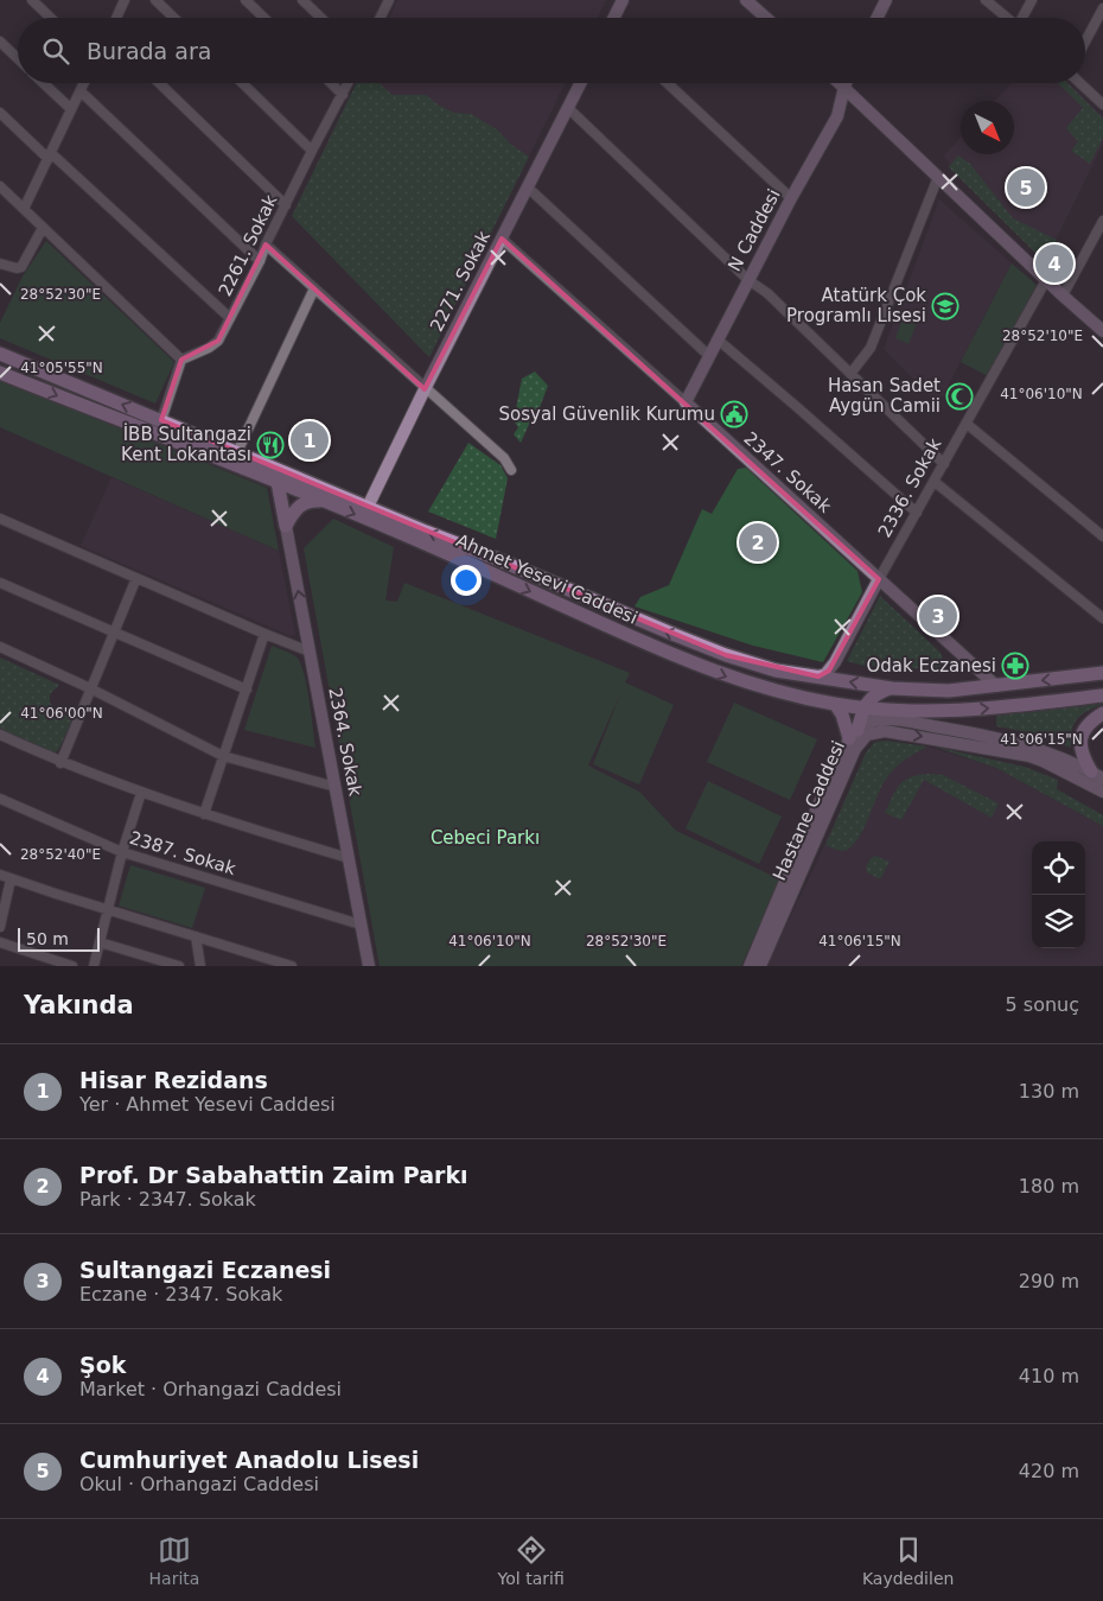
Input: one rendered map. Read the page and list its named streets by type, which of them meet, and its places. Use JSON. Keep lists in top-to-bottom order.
{
  "streets": {
    "main road": ["Ahmet Yesevi Caddesi"],
    "street": [
      "N Caddesi",
      "2261. Sokak",
      "2271. Sokak",
      "2347. Sokak",
      "2336. Sokak",
      "2364. Sokak",
      "Hastane Caddesi",
      "2387. Sokak"
    ]
  },
  "crossings": [
    ["N Caddesi", "2347. Sokak"],
    ["2271. Sokak", "2347. Sokak"],
    ["2271. Sokak", "Ahmet Yesevi Caddesi"],
    ["2347. Sokak", "2336. Sokak"],
    ["2347. Sokak", "Ahmet Yesevi Caddesi"],
    ["2336. Sokak", "Ahmet Yesevi Caddesi"],
    ["2364. Sokak", "2387. Sokak"]
  ],
  "parks": ["Cebeci Parkı"],
  "places": {
    "school or university": ["Atatürk Çok Programlı Lisesi"],
    "mosque": ["Hasan Sadet Aygün Camii"],
    "public building": ["Sosyal Güvenlik Kurumu"],
    "restaurant": ["İBB Sultangazi Kent Lokantası"],
    "pharmacy": ["Odak Eczanesi"]
  },
  "scale_bar": "50 m",
  "north": "bottom right",
  "page": {
    "search": "Burada ara",
    "pins": [
      "5",
      "4",
      "1",
      "2",
      "3"
    ],
    "scale": "50 m",
    "heading": ["Yakında", "5 sonuç"],
    "list": [
      {
        "mark": "1",
        "name": "Hisar Rezidans",
        "note": "Yer · Ahmet Yesevi Caddesi",
        "value": "130 m"
      },
      {
        "mark": "2",
        "name": "Prof. Dr Sabahattin Zaim Parkı",
        "note": "Park · 2347. Sokak",
        "value": "180 m"
      },
      {
        "mark": "3",
        "name": "Sultangazi Eczanesi",
        "note": "Eczane · 2347. Sokak",
        "value": "290 m"
      },
      {
        "mark": "4",
        "name": "Şok",
        "note": "Market · Orhangazi Caddesi",
        "value": "410 m"
      },
      {
        "mark": "5",
        "name": "Cumhuriyet Anadolu Lisesi",
        "note": "Okul · Orhangazi Caddesi",
        "value": "420 m"
      }
    ],
    "nav": ["Harita", "Yol tarifi", "Kaydedilen"]
  },
  "coordinates": [
    "28°52'30\"E",
    "28°52'10\"E",
    "41°05'55\"N",
    "41°06'10\"N",
    "41°06'00\"N",
    "41°06'15\"N",
    "28°52'40\"E"
  ]
}
